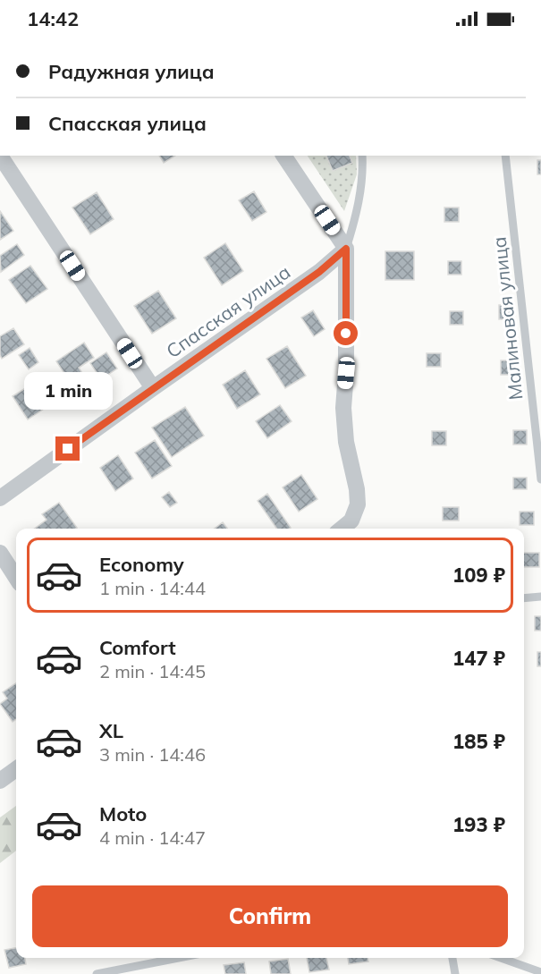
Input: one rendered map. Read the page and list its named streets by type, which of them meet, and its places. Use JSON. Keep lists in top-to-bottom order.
{
  "streets": {
    "street": ["Спасская улица"],
    "lane": ["Малиновая улица"]
  },
  "page": {
    "status": "14:42",
    "banner": ["Радужная улица", "Спасская улица"],
    "bubble": "1 min",
    "list": [
      {
        "name": "Economy",
        "note": "1 min · 14:44",
        "value": "109 ₽"
      },
      {
        "name": "Comfort",
        "note": "2 min · 14:45",
        "value": "147 ₽"
      },
      {
        "name": "XL",
        "note": "3 min · 14:46",
        "value": "185 ₽"
      },
      {
        "name": "Moto",
        "note": "4 min · 14:47",
        "value": "193 ₽"
      }
    ],
    "buttons": "Confirm"
  }
}
